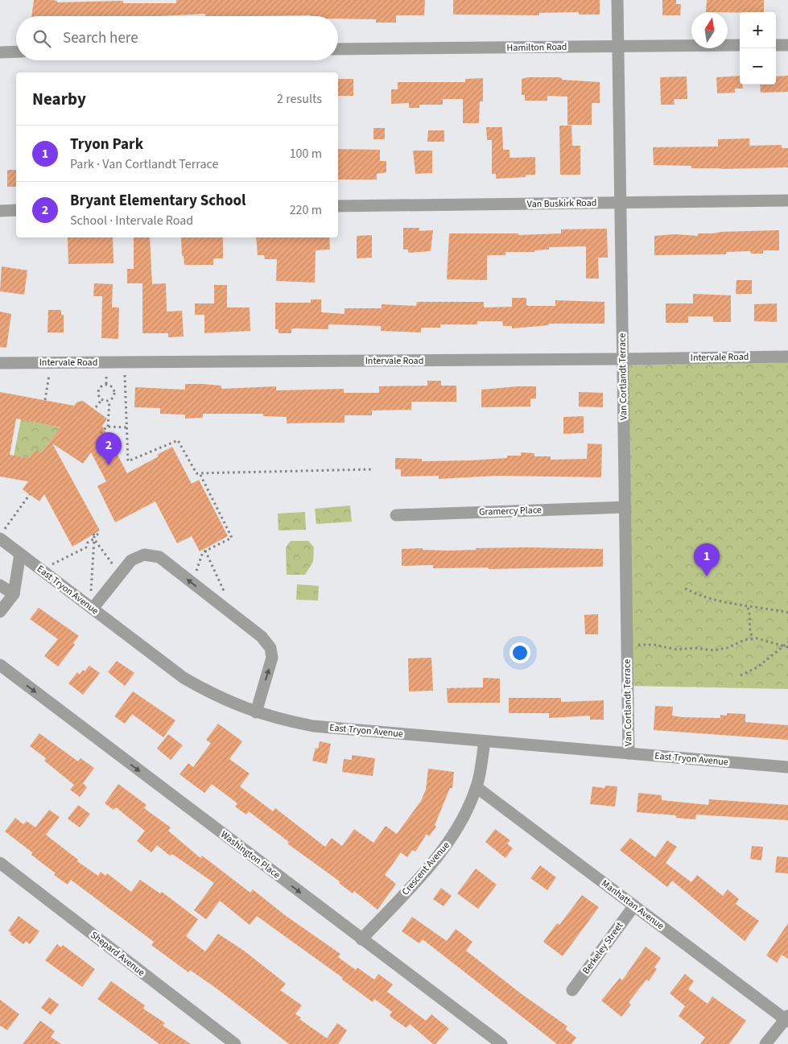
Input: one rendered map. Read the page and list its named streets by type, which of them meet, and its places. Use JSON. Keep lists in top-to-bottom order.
{
  "streets": {
    "street": [
      "Hamilton Road",
      "Van Buskirk Road",
      "Intervale Road",
      "Van Cortlandt Terrace",
      "Gramercy Place",
      "East Tryon Avenue",
      "Washington Place",
      "Crescent Avenue",
      "Manhattan Avenue",
      "Berkeley Street",
      "Shepard Avenue"
    ]
  },
  "crossings": [
    ["Hamilton Road", "Van Cortlandt Terrace"],
    ["Van Buskirk Road", "Van Cortlandt Terrace"],
    ["Intervale Road", "Van Cortlandt Terrace"],
    ["Van Cortlandt Terrace", "Gramercy Place"],
    ["Van Cortlandt Terrace", "East Tryon Avenue"],
    ["East Tryon Avenue", "Crescent Avenue"],
    ["Washington Place", "Crescent Avenue"],
    ["Crescent Avenue", "Manhattan Avenue"],
    ["Manhattan Avenue", "Berkeley Street"]
  ],
  "one_way": ["Washington Place"],
  "north": "top",
  "page": {
    "map_buttons": ["+", "−"],
    "search": "Search here",
    "heading": ["Nearby", "2 results"],
    "list": [
      {
        "mark": "1",
        "name": "Tryon Park",
        "note": "Park · Van Cortlandt Terrace",
        "value": "100 m"
      },
      {
        "mark": "2",
        "name": "Bryant Elementary School",
        "note": "School · Intervale Road",
        "value": "220 m"
      }
    ],
    "pins": ["2", "1"]
  }
}
